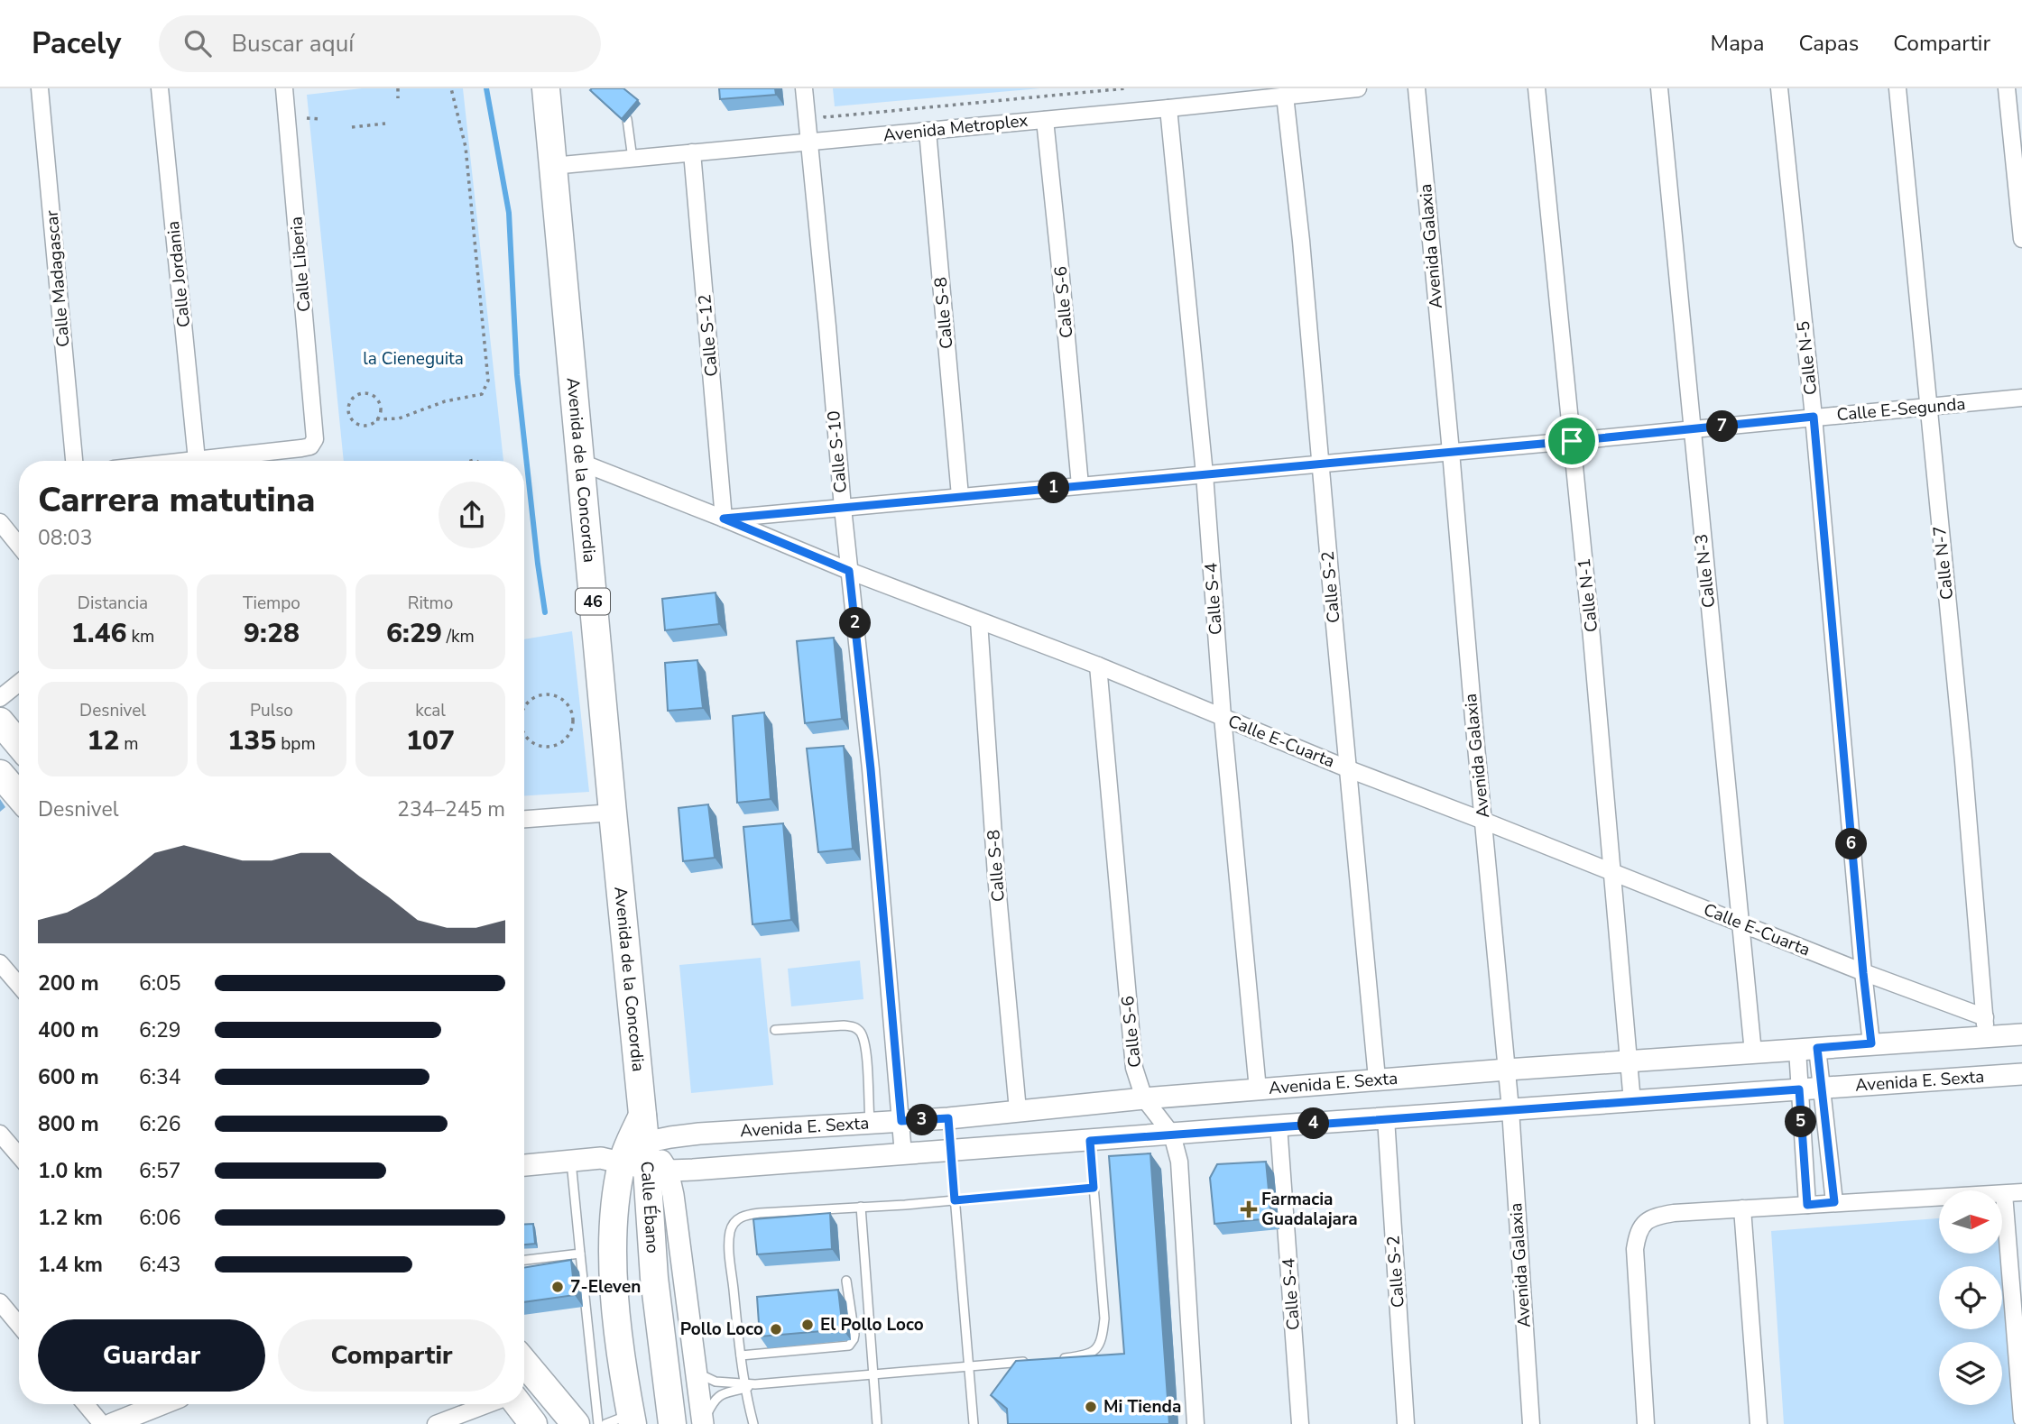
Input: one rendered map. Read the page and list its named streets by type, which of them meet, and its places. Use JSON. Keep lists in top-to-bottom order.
{
  "streets": {
    "main road": ["Avenida de la Concordia", "46", "Calle Ébano"],
    "street": [
      "Avenida Metroplex",
      "Avenida Galaxia",
      "Calle Liberia",
      "Calle Jordania",
      "Calle Madagascar",
      "Calle S-6",
      "Calle S-8",
      "Calle S-12",
      "Calle N-5",
      "Calle E-Segunda",
      "Calle S-10",
      "Calle N-7",
      "Calle N-3",
      "Calle S-2",
      "Calle N-1",
      "Calle S-4",
      "Calle E-Cuarta",
      "Avenida E. Sexta"
    ]
  },
  "crossings": [
    ["Avenida Metroplex", "Calle S-6"],
    ["Avenida Metroplex", "Calle S-8"],
    ["Avenida Metroplex", "Calle S-12"],
    ["Avenida Metroplex", "Calle S-10"],
    ["Avenida Metroplex", "Avenida de la Concordia"],
    ["Avenida Metroplex", "Calle S-2"],
    ["Avenida Metroplex", "Calle S-4"],
    ["Avenida Galaxia", "Calle E-Segunda"],
    ["Avenida Galaxia", "Calle E-Cuarta"],
    ["Avenida Galaxia", "Avenida E. Sexta"],
    ["Calle Liberia", "Calle Jordania"],
    ["Calle S-6", "Calle E-Segunda"],
    ["Calle S-6", "Calle E-Cuarta"],
    ["Calle S-6", "Avenida E. Sexta"],
    ["Calle S-8", "Calle E-Segunda"],
    ["Calle S-8", "Calle E-Cuarta"],
    ["Calle S-8", "Avenida E. Sexta"],
    ["Calle S-12", "Calle E-Segunda"],
    ["Calle S-12", "Calle E-Cuarta"],
    ["Calle N-5", "Calle E-Segunda"],
    ["Calle N-5", "Calle E-Cuarta"],
    ["Calle N-5", "Avenida E. Sexta"],
    ["Calle E-Segunda", "Calle S-10"],
    ["Calle E-Segunda", "Calle N-7"],
    ["Calle E-Segunda", "Calle N-3"],
    ["Calle E-Segunda", "Calle S-2"],
    ["Calle E-Segunda", "Calle N-1"],
    ["Calle E-Segunda", "Calle S-4"],
    ["Calle E-Segunda", "Calle E-Cuarta"],
    ["Calle S-10", "Calle E-Cuarta"],
    ["Calle S-10", "Avenida E. Sexta"],
    ["Avenida de la Concordia", "Calle E-Cuarta"],
    ["Avenida de la Concordia", "Avenida E. Sexta"],
    ["Avenida de la Concordia", "Calle Ébano"],
    ["Calle N-7", "Calle E-Cuarta"],
    ["Calle N-7", "Avenida E. Sexta"],
    ["Calle N-3", "Calle E-Cuarta"],
    ["Calle N-3", "Avenida E. Sexta"],
    ["Calle S-2", "Calle E-Cuarta"],
    ["Calle S-2", "Avenida E. Sexta"],
    ["Calle N-1", "Calle E-Cuarta"],
    ["Calle N-1", "Avenida E. Sexta"],
    ["Calle S-4", "Calle E-Cuarta"],
    ["Calle S-4", "Avenida E. Sexta"],
    ["Calle E-Cuarta", "Avenida E. Sexta"],
    ["Avenida E. Sexta", "Calle Ébano"]
  ],
  "parks": ["la Cieneguita"],
  "places": {
    "health": ["Farmacia Guadalajara"],
    "other": [
      "7-Eleven",
      "El Pollo Loco",
      "Pollo Loco",
      "Mi Tienda"
    ]
  },
  "north": "right",
  "page": {
    "header": "Pacely",
    "search": "Buscar aquí",
    "nav": ["Mapa", "Capas", "Compartir"],
    "pins": [
      "7",
      "1",
      "2",
      "6",
      "3",
      "5",
      "4"
    ],
    "heading": ["Carrera matutina", "08:03"],
    "stats": [
      ["Distancia", "1.46 km"],
      ["Tiempo", "9:28"],
      ["Ritmo", "6:29 /km"],
      ["Desnivel", "12 m"],
      ["Pulso", "135 bpm"],
      ["kcal", "107"]
    ],
    "chart": ["Desnivel", "234–245 m"],
    "list": [
      {
        "name": "200 m",
        "note": "6:05"
      },
      {
        "name": "400 m",
        "note": "6:29"
      },
      {
        "name": "600 m",
        "note": "6:34"
      },
      {
        "name": "800 m",
        "note": "6:26"
      },
      {
        "name": "1.0 km",
        "note": "6:57"
      },
      {
        "name": "1.2 km",
        "note": "6:06"
      },
      {
        "name": "1.4 km",
        "note": "6:43"
      }
    ],
    "buttons": ["Guardar", "Compartir"]
  }
}
